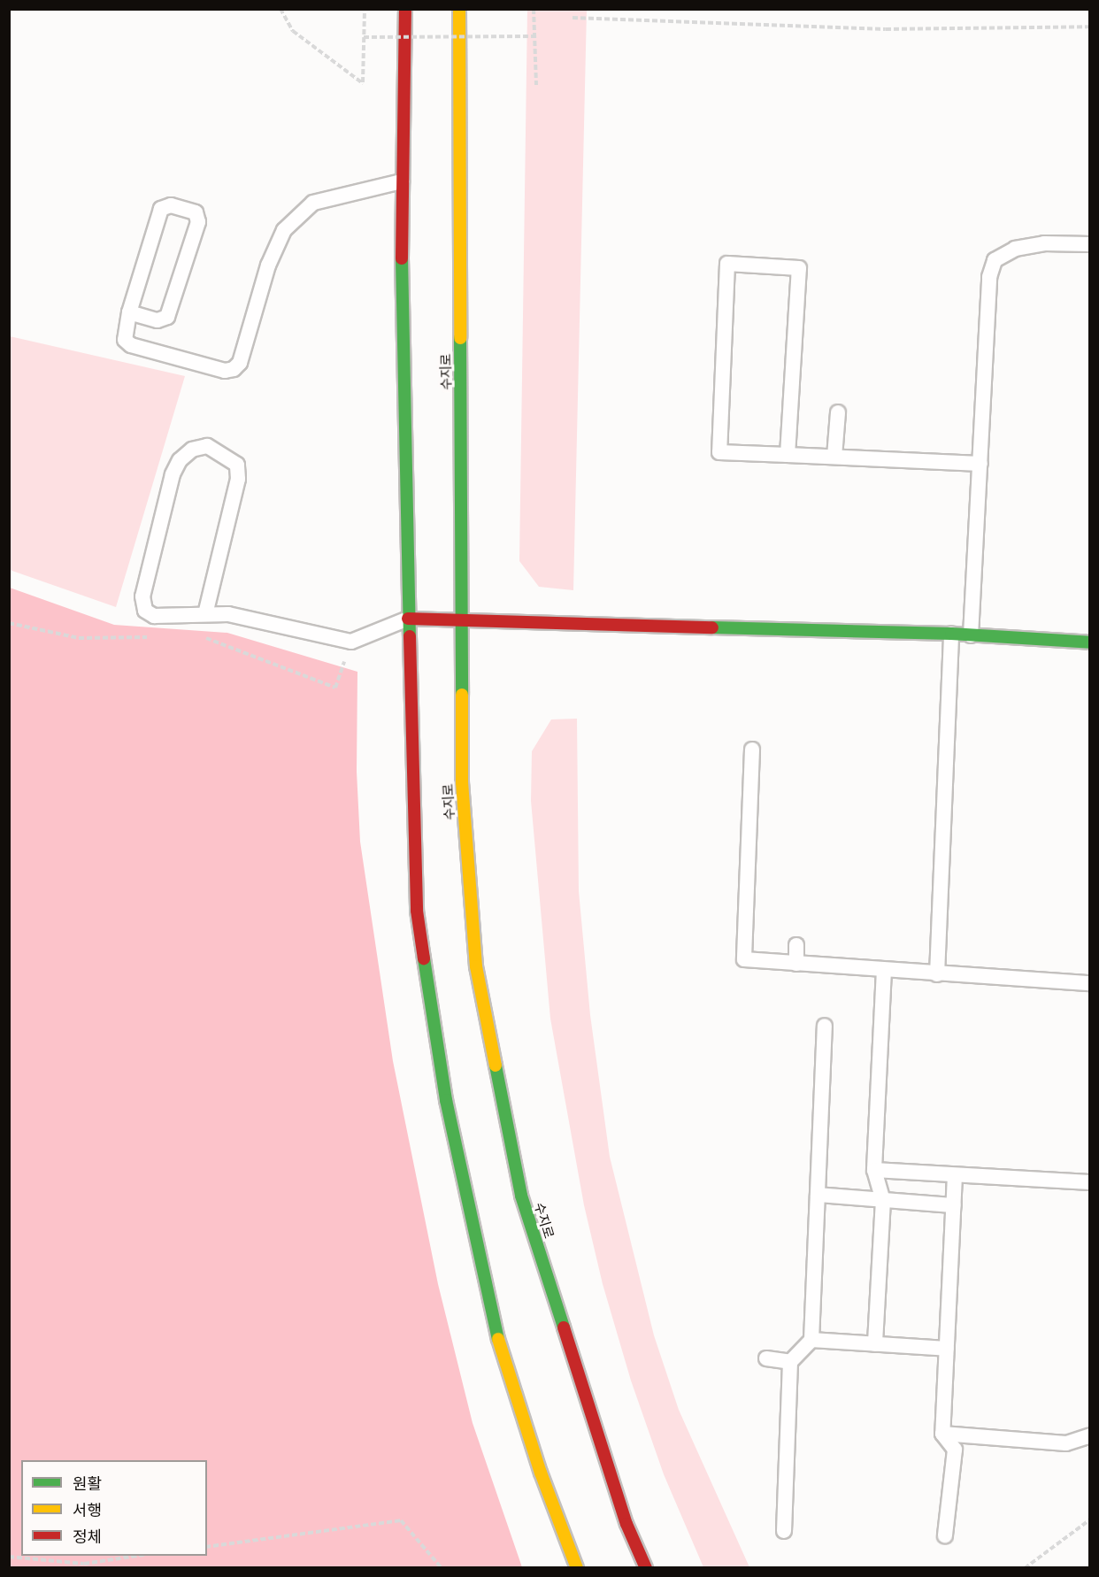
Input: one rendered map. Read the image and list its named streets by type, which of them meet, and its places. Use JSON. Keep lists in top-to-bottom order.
{
  "streets": {
    "main road": ["수지로"]
  },
  "legend": ["원활", "서행", "정체"]
}
